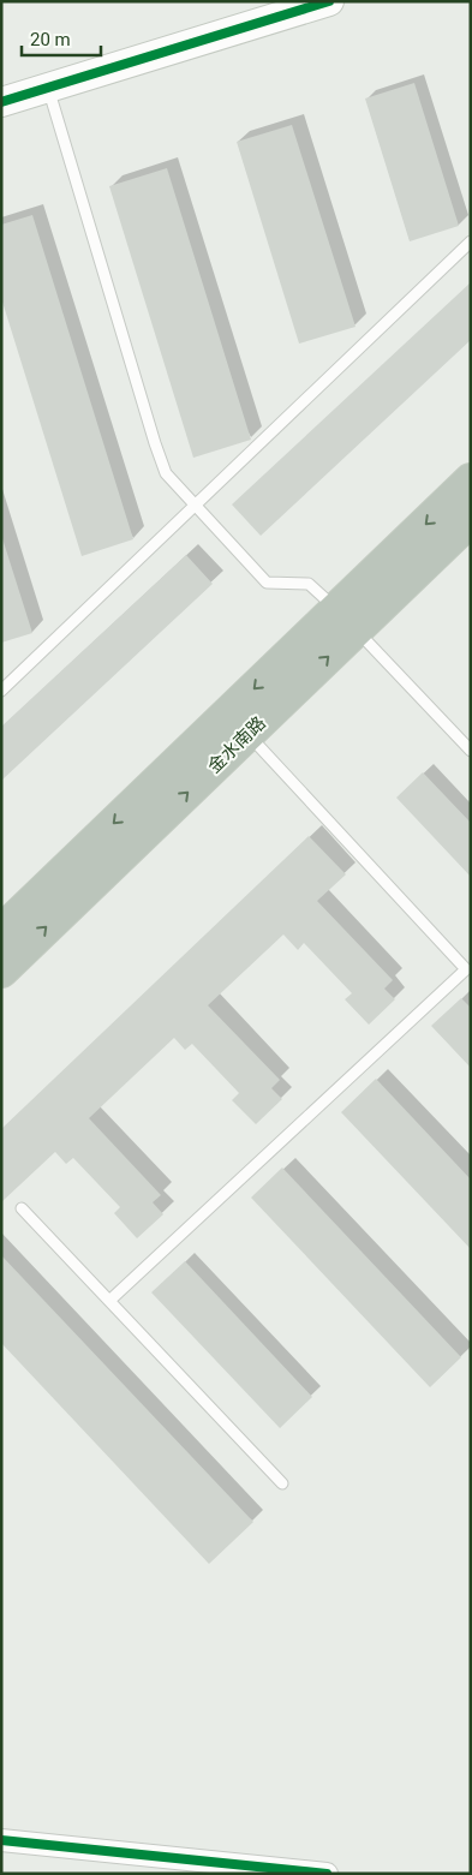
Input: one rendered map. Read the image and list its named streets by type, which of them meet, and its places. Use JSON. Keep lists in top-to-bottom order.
{
  "streets": {
    "highway": ["金水南路"]
  },
  "scale_bar": "20 m"
}
